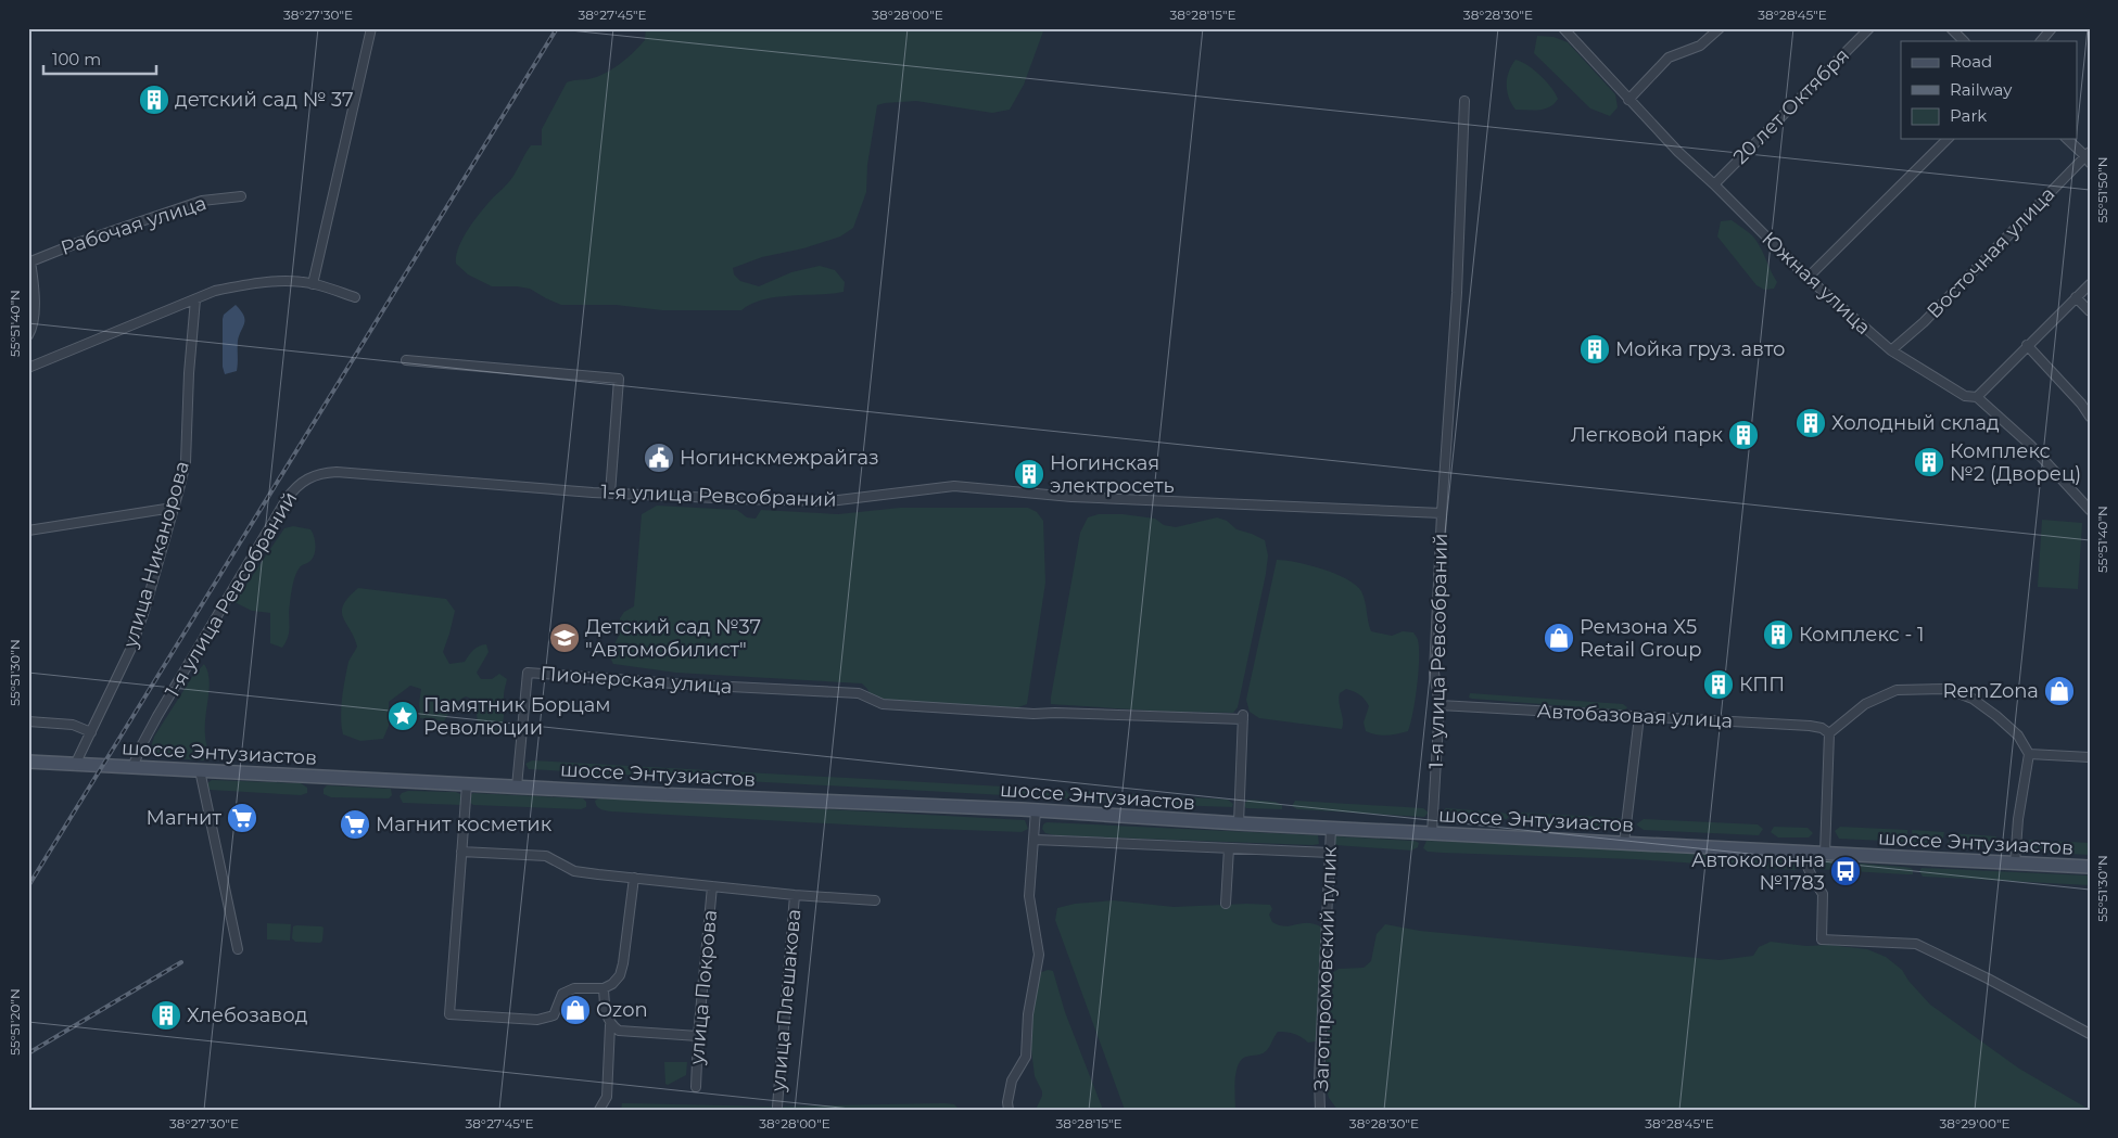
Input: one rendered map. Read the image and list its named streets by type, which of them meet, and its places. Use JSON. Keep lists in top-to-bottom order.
{
  "streets": {
    "main road": ["шоссе Энтузиастов"],
    "street": [
      "20 лет Октября",
      "Рабочая улица",
      "Восточная улица",
      "Южная улица",
      "1-я улица Ревсобраний",
      "улица Никанорова",
      "Пионерская улица",
      "Автобазовая улица",
      "Заготпромовский тупик",
      "улица Покрова",
      "улица Плешакова"
    ]
  },
  "crossings": [
    ["20 лет Октября", "Южная улица"],
    ["Восточная улица", "Южная улица"],
    ["1-я улица Ревсобраний", "Автобазовая улица"],
    ["1-я улица Ревсобраний", "шоссе Энтузиастов"],
    ["улица Никанорова", "шоссе Энтузиастов"],
    ["Пионерская улица", "шоссе Энтузиастов"],
    ["шоссе Энтузиастов", "Заготпромовский тупик"]
  ],
  "places": {
    "building": [
      "детский сад № 37",
      "Мойка груз. авто",
      "Холодный склад",
      "Легковой парк",
      "Комплекс №2 (Дворец)",
      "Ногинская электросеть",
      "Комплекс - 1",
      "КПП",
      "Хлебозавод"
    ],
    "public building": ["Ногинскмежрайгаз"],
    "school or university": ["Детский сад №37 \"Автомобилист\""],
    "shop": ["Ремзона X5 Retail Group", "RemZona", "Ozon"],
    "place": ["Памятник Борцам Революции"],
    "supermarket": ["Магнит", "Магнит косметик"],
    "bus stop": ["Автоколонна №1783"]
  },
  "legend": ["Road", "Railway", "Park"],
  "scale_bar": "100 m",
  "coordinates": [
    "38°27'30\"E",
    "38°27'45\"E",
    "38°28'00\"E",
    "38°28'15\"E",
    "38°28'30\"E",
    "38°28'45\"E",
    "55°51'50\"N",
    "55°51'40\"N",
    "55°51'30\"N",
    "55°51'20\"N",
    "38°29'00\"E"
  ]
}
